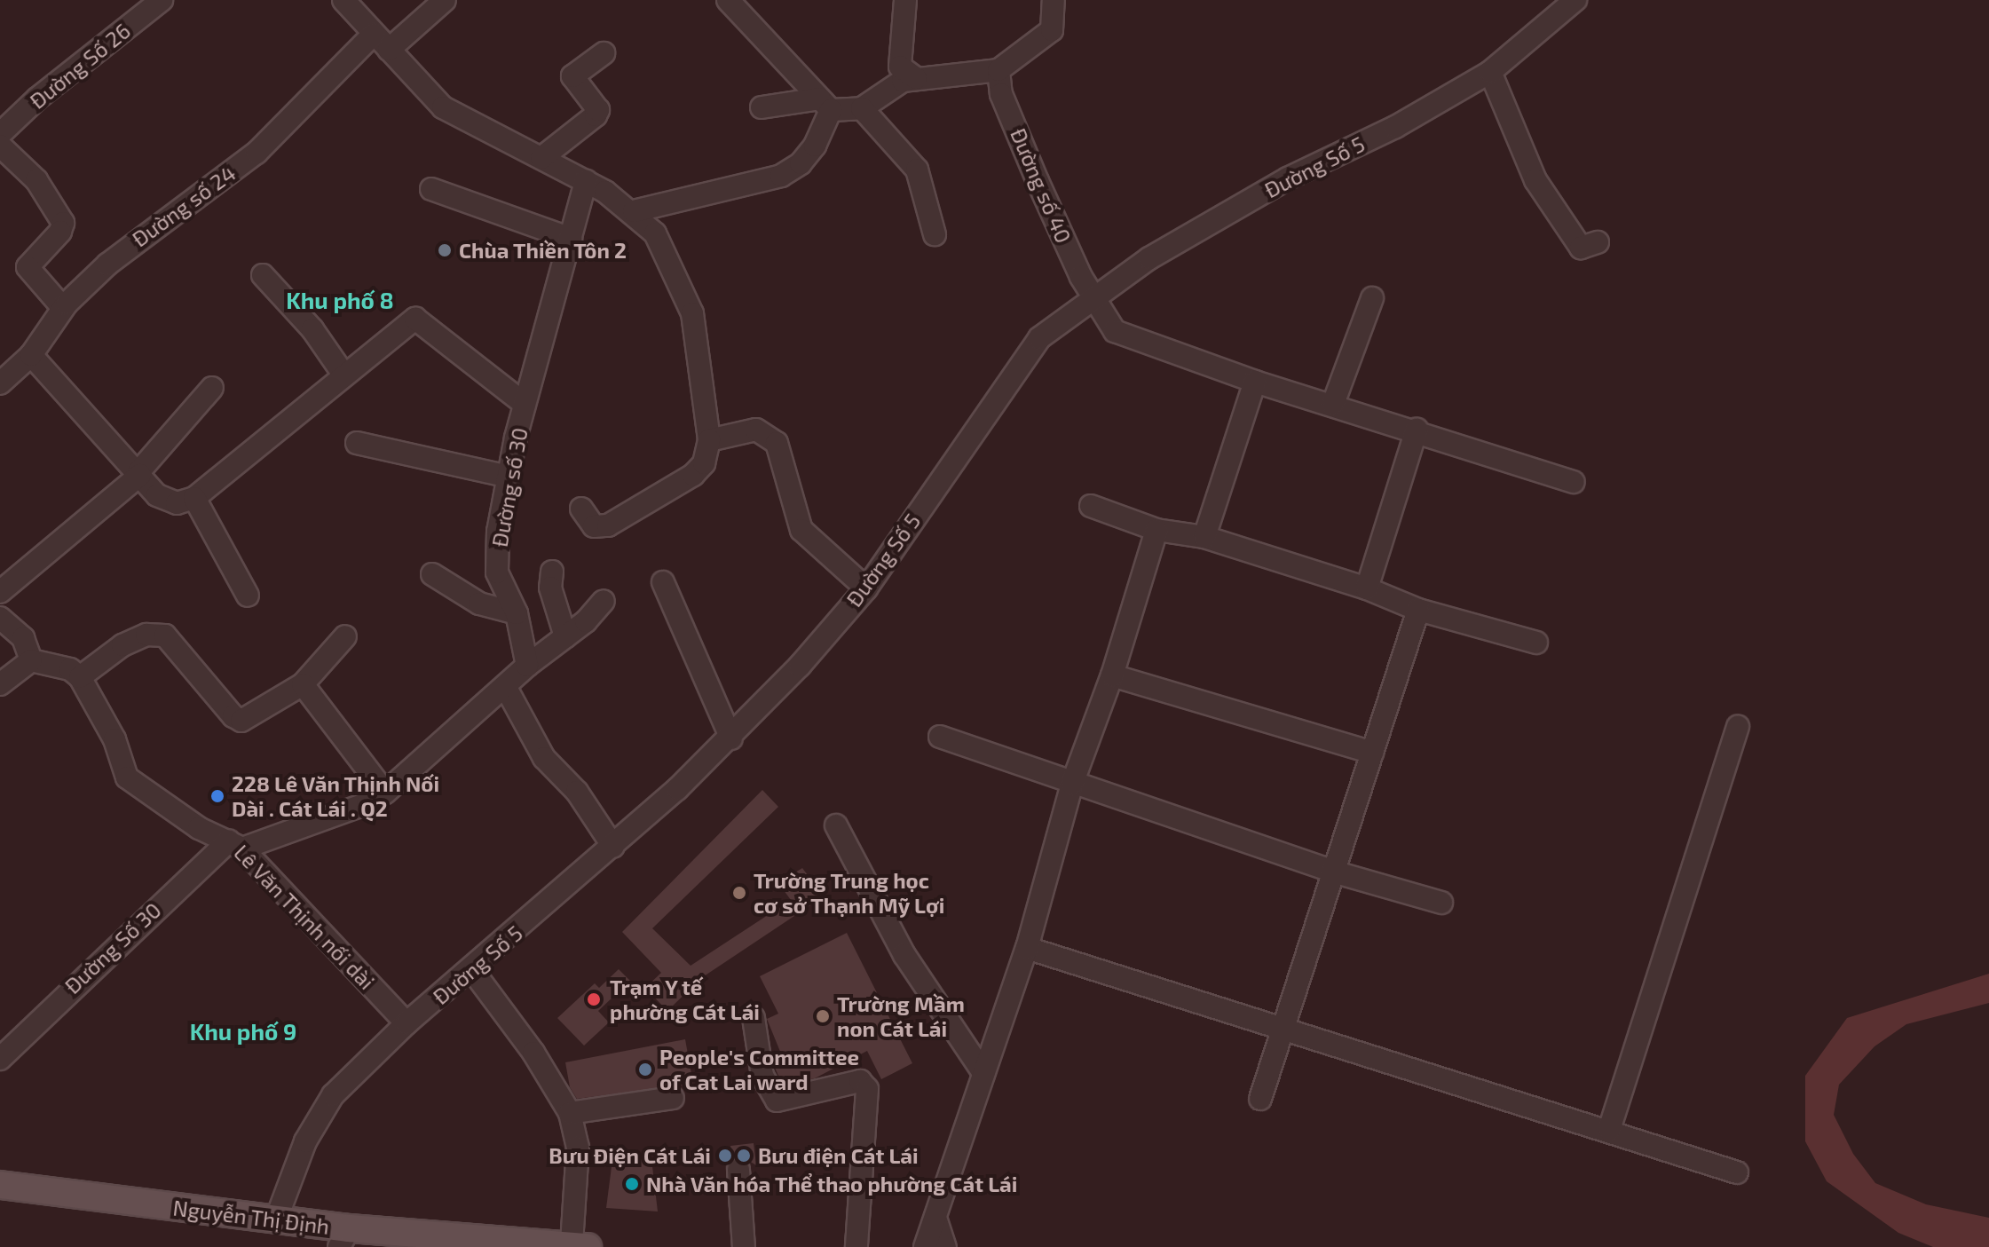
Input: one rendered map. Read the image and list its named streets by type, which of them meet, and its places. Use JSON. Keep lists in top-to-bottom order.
{
  "streets": {
    "main road": ["Nguyễn Thị Định"],
    "street": [
      "Đường Số 26",
      "Đường Số 5",
      "Đường số 40",
      "Đường số 24",
      "Đường số 30",
      "Lê Văn Thịnh nối dài",
      "Đường Số 30"
    ]
  },
  "crossings": [
    ["Đường Số 5", "Đường số 40"],
    ["Đường Số 5", "Lê Văn Thịnh nối dài"],
    ["Đường Số 5", "Nguyễn Thị Định"],
    ["Lê Văn Thịnh nối dài", "Đường Số 30"]
  ],
  "districts": ["Khu phố 8", "Khu phố 9"],
  "places": [
    "Chùa Thiền Tôn 2",
    "228 Lê Văn Thịnh Nối Dài . Cát Lái . Q2",
    "Trường Trung học cơ sở Thạnh Mỹ Lợi",
    "Trạm Y tế phường Cát Lái",
    "Trường Mầm non Cát Lái",
    "People's Committee of Cat Lai ward",
    "Bưu Điện Cát Lái",
    "Bưu điện Cát Lái",
    "Nhà Văn hóa Thể thao phường Cát Lái"
  ]
}
